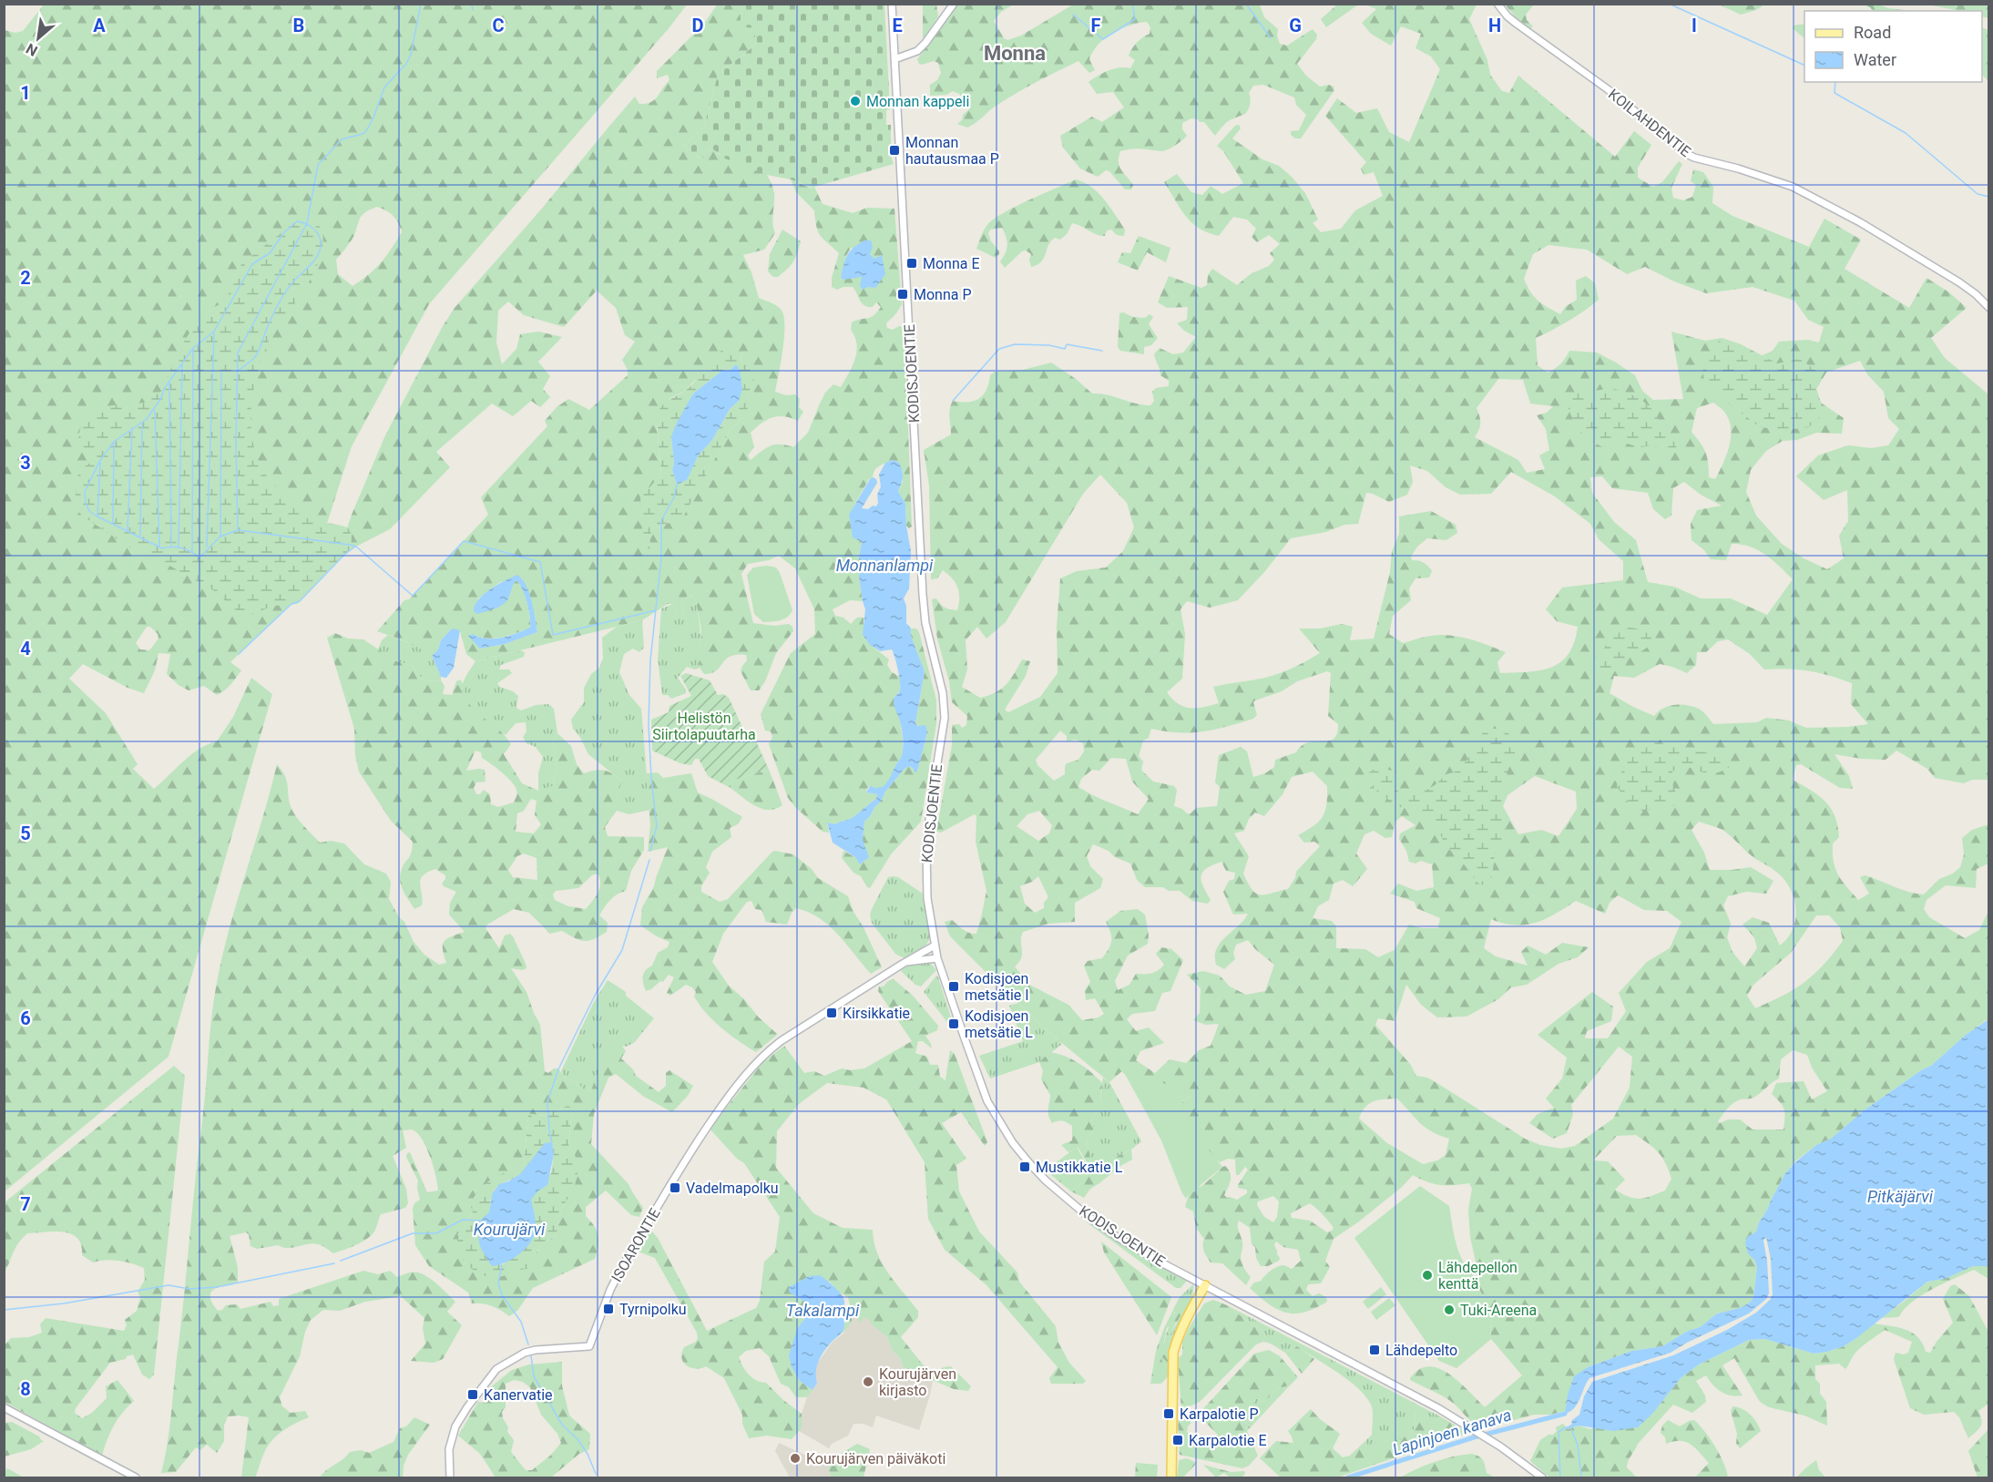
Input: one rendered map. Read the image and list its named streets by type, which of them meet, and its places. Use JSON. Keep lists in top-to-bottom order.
{
  "streets": {
    "street": ["KOILAHDENTIE", "KODISJOENTIE", "ISOARONTIE"]
  },
  "crossings": [
    ["KODISJOENTIE", "ISOARONTIE"]
  ],
  "districts": ["Monna"],
  "water": [
    "Monnanlampi",
    "Pitkäjärvi",
    "Kourujärvi",
    "Takalampi",
    "Lapinjoen kanava"
  ],
  "parks": ["Helistön Siirtolapuutarha"],
  "places": {
    "other": [
      "Monnan kappeli",
      "Lähdepellon kenttä",
      "Tuki-Areena",
      "Kourujärven kirjasto",
      "Kourujärven päiväkoti"
    ],
    "transit": [
      "Monnan hautausmaa P",
      "Monna E",
      "Monna P",
      "Kodisjoen metsätie I",
      "Kirsikkatie",
      "Kodisjoen metsätie L",
      "Mustikkatie L",
      "Vadelmapolku",
      "Tyrnipolku",
      "Lähdepelto",
      "Kanervatie",
      "Karpalotie P",
      "Karpalotie E"
    ]
  },
  "legend": ["Road", "Water"],
  "north": "bottom left",
  "grid": {
    "columns": [
      "A",
      "B",
      "C",
      "D",
      "E",
      "F",
      "G",
      "H",
      "I"
    ],
    "rows": [
      "1",
      "2",
      "3",
      "4",
      "5",
      "6",
      "7",
      "8"
    ]
  }
}
